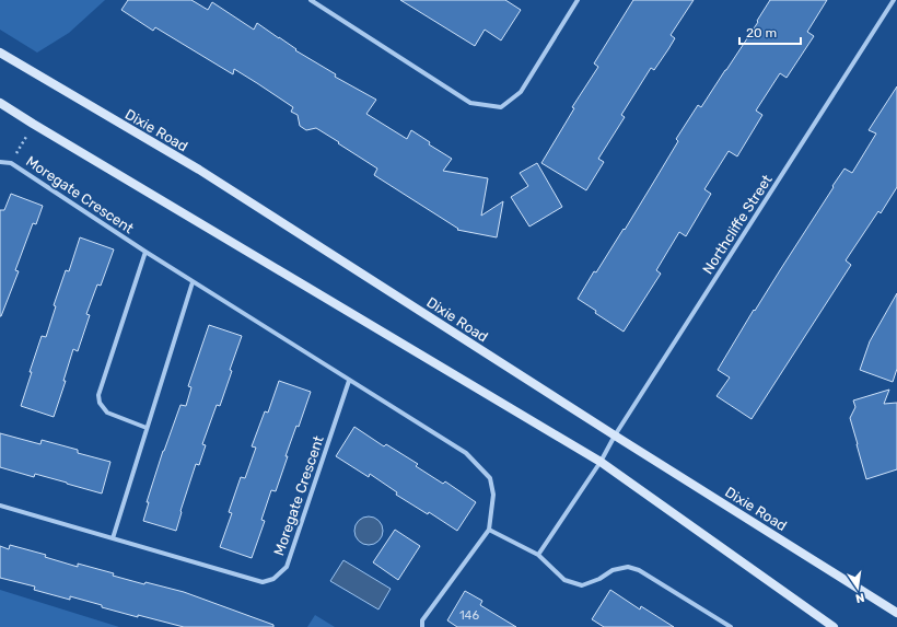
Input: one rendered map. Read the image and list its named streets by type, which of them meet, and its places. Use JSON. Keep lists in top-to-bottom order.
{
  "streets": {
    "main road": ["Dixie Road"],
    "street": ["Moregate Crescent", "Northcliffe Street"]
  },
  "crossings": [
    ["Dixie Road", "Northcliffe Street"]
  ],
  "house_numbers": ["146"],
  "scale_bar": "20 m",
  "north": "bottom"
}
